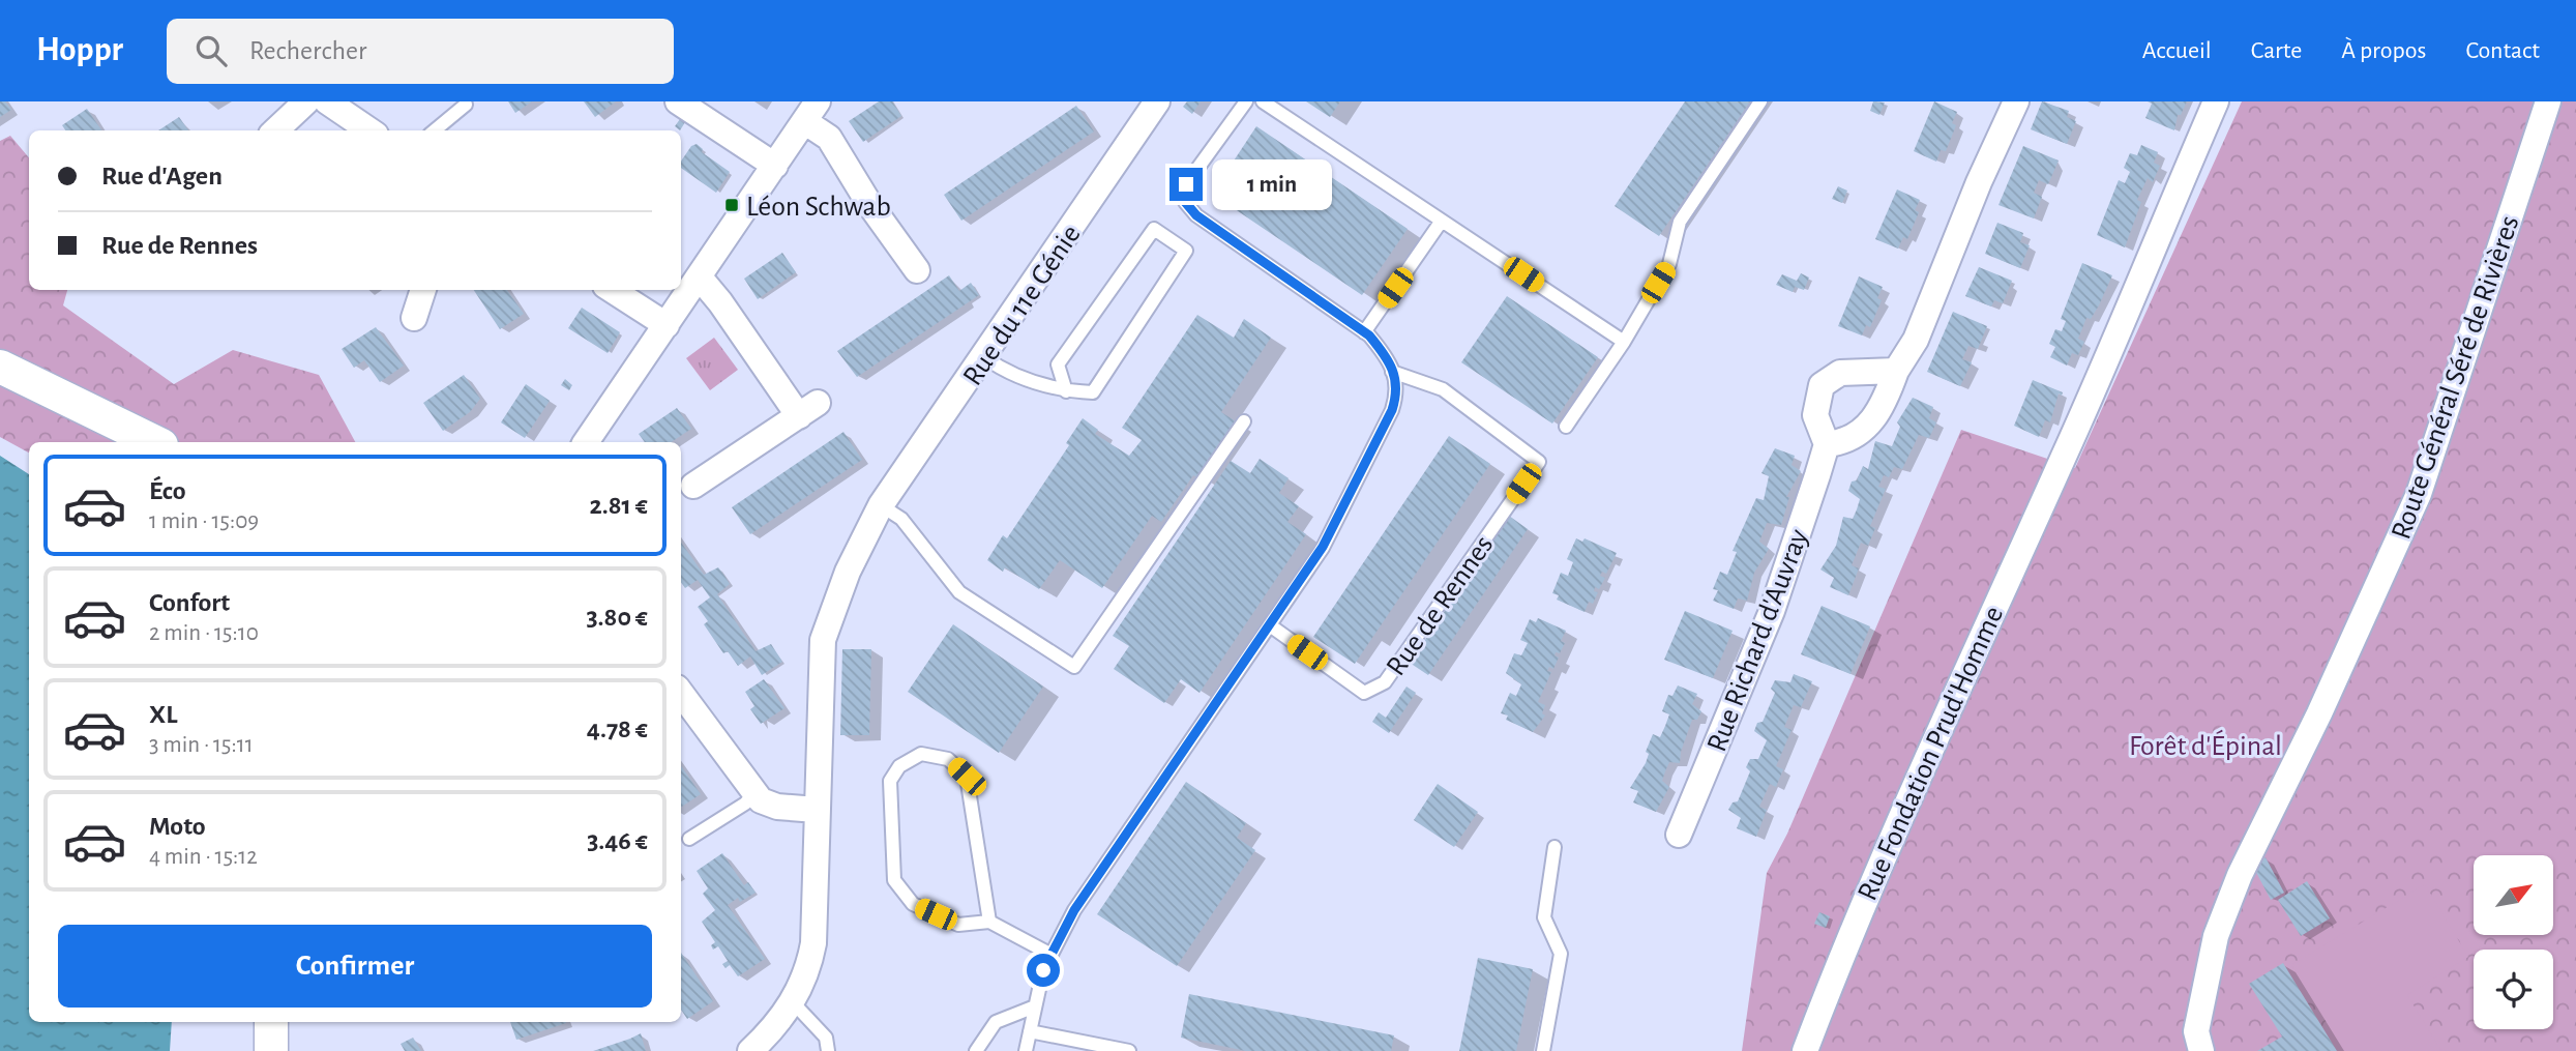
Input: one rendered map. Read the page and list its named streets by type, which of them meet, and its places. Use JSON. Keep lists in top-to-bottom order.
{
  "streets": {
    "street": [
      "Rue du 11e Génie",
      "Route Général Séré de Rivières",
      "Rue Richard d'Auvray",
      "Rue Fondation Prud'Homme"
    ],
    "lane": ["Rue de Rennes"]
  },
  "parks": ["Forêt d'Épinal"],
  "places": {
    "transit": ["Léon Schwab"]
  },
  "north": "top right",
  "page": {
    "header": "Hoppr",
    "search": "Rechercher",
    "nav": [
      "Accueil",
      "Carte",
      "À propos",
      "Contact"
    ],
    "banner": ["Rue d'Agen", "Rue de Rennes"],
    "bubble": "1 min",
    "list": [
      {
        "name": "Éco",
        "note": "1 min · 15:09",
        "value": "2.81 €"
      },
      {
        "name": "Confort",
        "note": "2 min · 15:10",
        "value": "3.80 €"
      },
      {
        "name": "XL",
        "note": "3 min · 15:11",
        "value": "4.78 €"
      },
      {
        "name": "Moto",
        "note": "4 min · 15:12",
        "value": "3.46 €"
      }
    ],
    "buttons": "Confirmer"
  }
}
